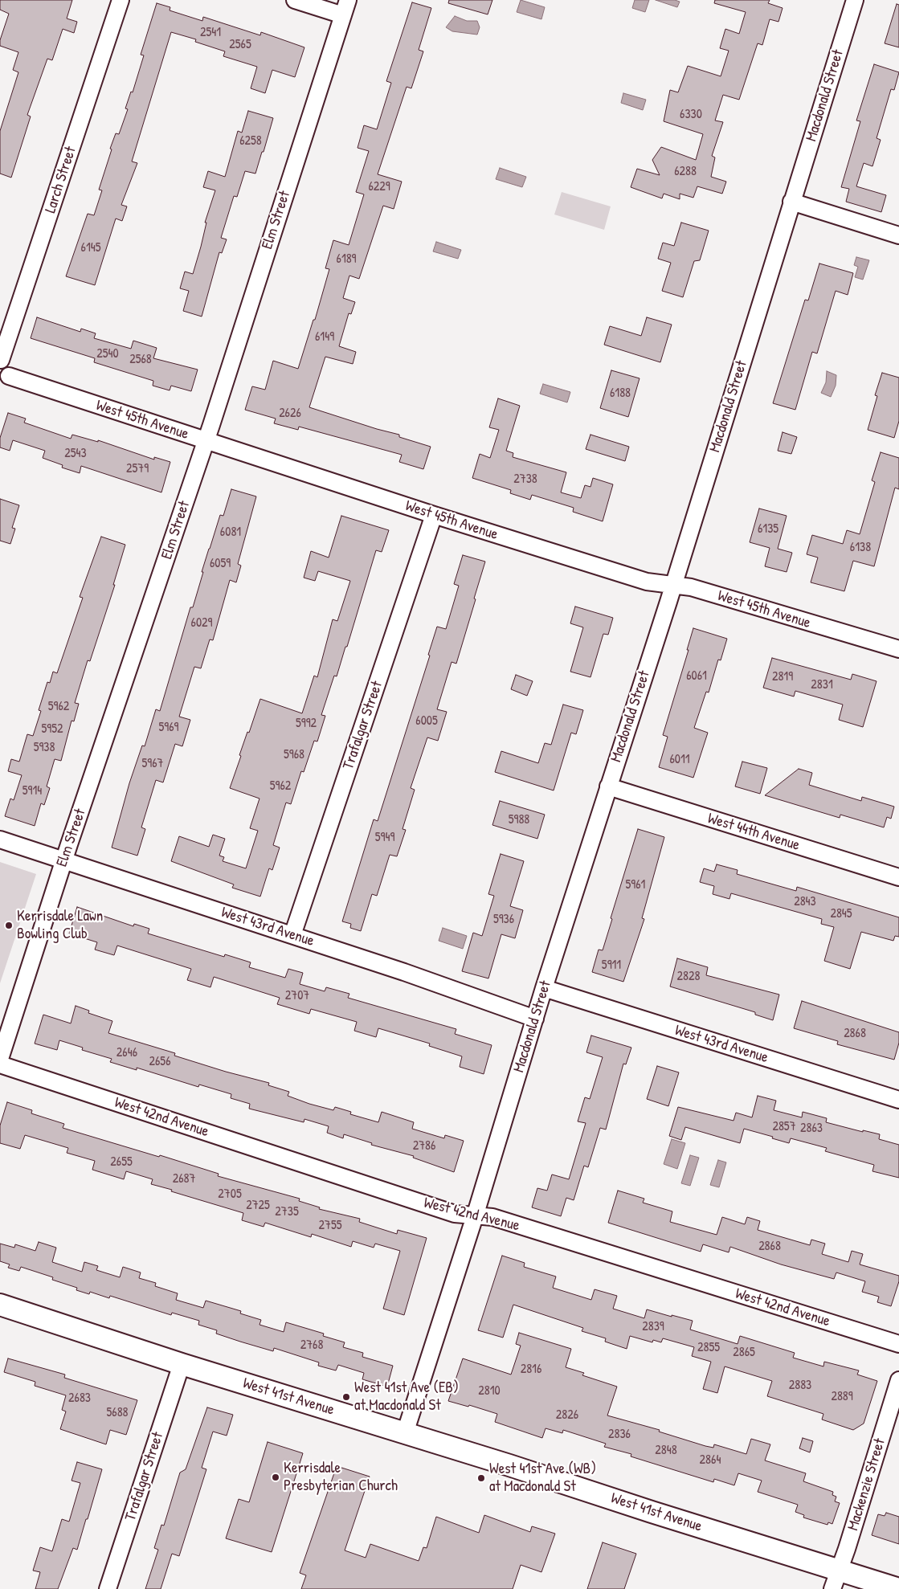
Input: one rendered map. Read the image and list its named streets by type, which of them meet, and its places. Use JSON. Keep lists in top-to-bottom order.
{
  "streets": {
    "main road": ["West 41st Avenue"],
    "street": [
      "Macdonald Street",
      "Larch Street",
      "Elm Street",
      "West 45th Avenue",
      "Trafalgar Street",
      "West 44th Avenue",
      "West 43rd Avenue",
      "West 42nd Avenue",
      "Mackenzie Street"
    ]
  },
  "crossings": [
    ["Macdonald Street", "West 45th Avenue"],
    ["Macdonald Street", "West 44th Avenue"],
    ["Macdonald Street", "West 43rd Avenue"],
    ["Macdonald Street", "West 42nd Avenue"],
    ["Macdonald Street", "West 41st Avenue"],
    ["Elm Street", "West 45th Avenue"],
    ["Elm Street", "West 43rd Avenue"],
    ["West 45th Avenue", "Trafalgar Street"],
    ["Trafalgar Street", "West 43rd Avenue"],
    ["Trafalgar Street", "West 41st Avenue"],
    ["West 41st Avenue", "Mackenzie Street"]
  ],
  "places": [
    "Kerrisdale Lawn Bowling Club",
    "West 41st Ave (EB) at Macdonald St",
    "Kerrisdale Presbyterian Church",
    "West 41st Ave (WB) at Macdonald St"
  ],
  "house_numbers": [
    "2541",
    "2565",
    "6330",
    "6258",
    "6288",
    "6229",
    "6145",
    "6189",
    "6149",
    "2540",
    "2568",
    "6188",
    "2626",
    "2543",
    "2579",
    "2738",
    "6135",
    "6081",
    "6138",
    "6059",
    "6029",
    "6061",
    "2819",
    "2831",
    "5962",
    "6005",
    "5992",
    "5969",
    "5952",
    "5938",
    "5968",
    "6011",
    "5967",
    "5962",
    "5914",
    "5988",
    "5949",
    "5961",
    "2843",
    "2845",
    "5936",
    "5911",
    "2828",
    "2707",
    "2868",
    "2646",
    "2656",
    "2857",
    "2863",
    "2786",
    "2655",
    "2687",
    "2705",
    "2725",
    "2735",
    "2755",
    "2868",
    "2839",
    "2768",
    "2855",
    "2865",
    "2816",
    "2883",
    "2810",
    "2889",
    "2683",
    "5688",
    "2826",
    "2836",
    "2848",
    "2864"
  ]
}
